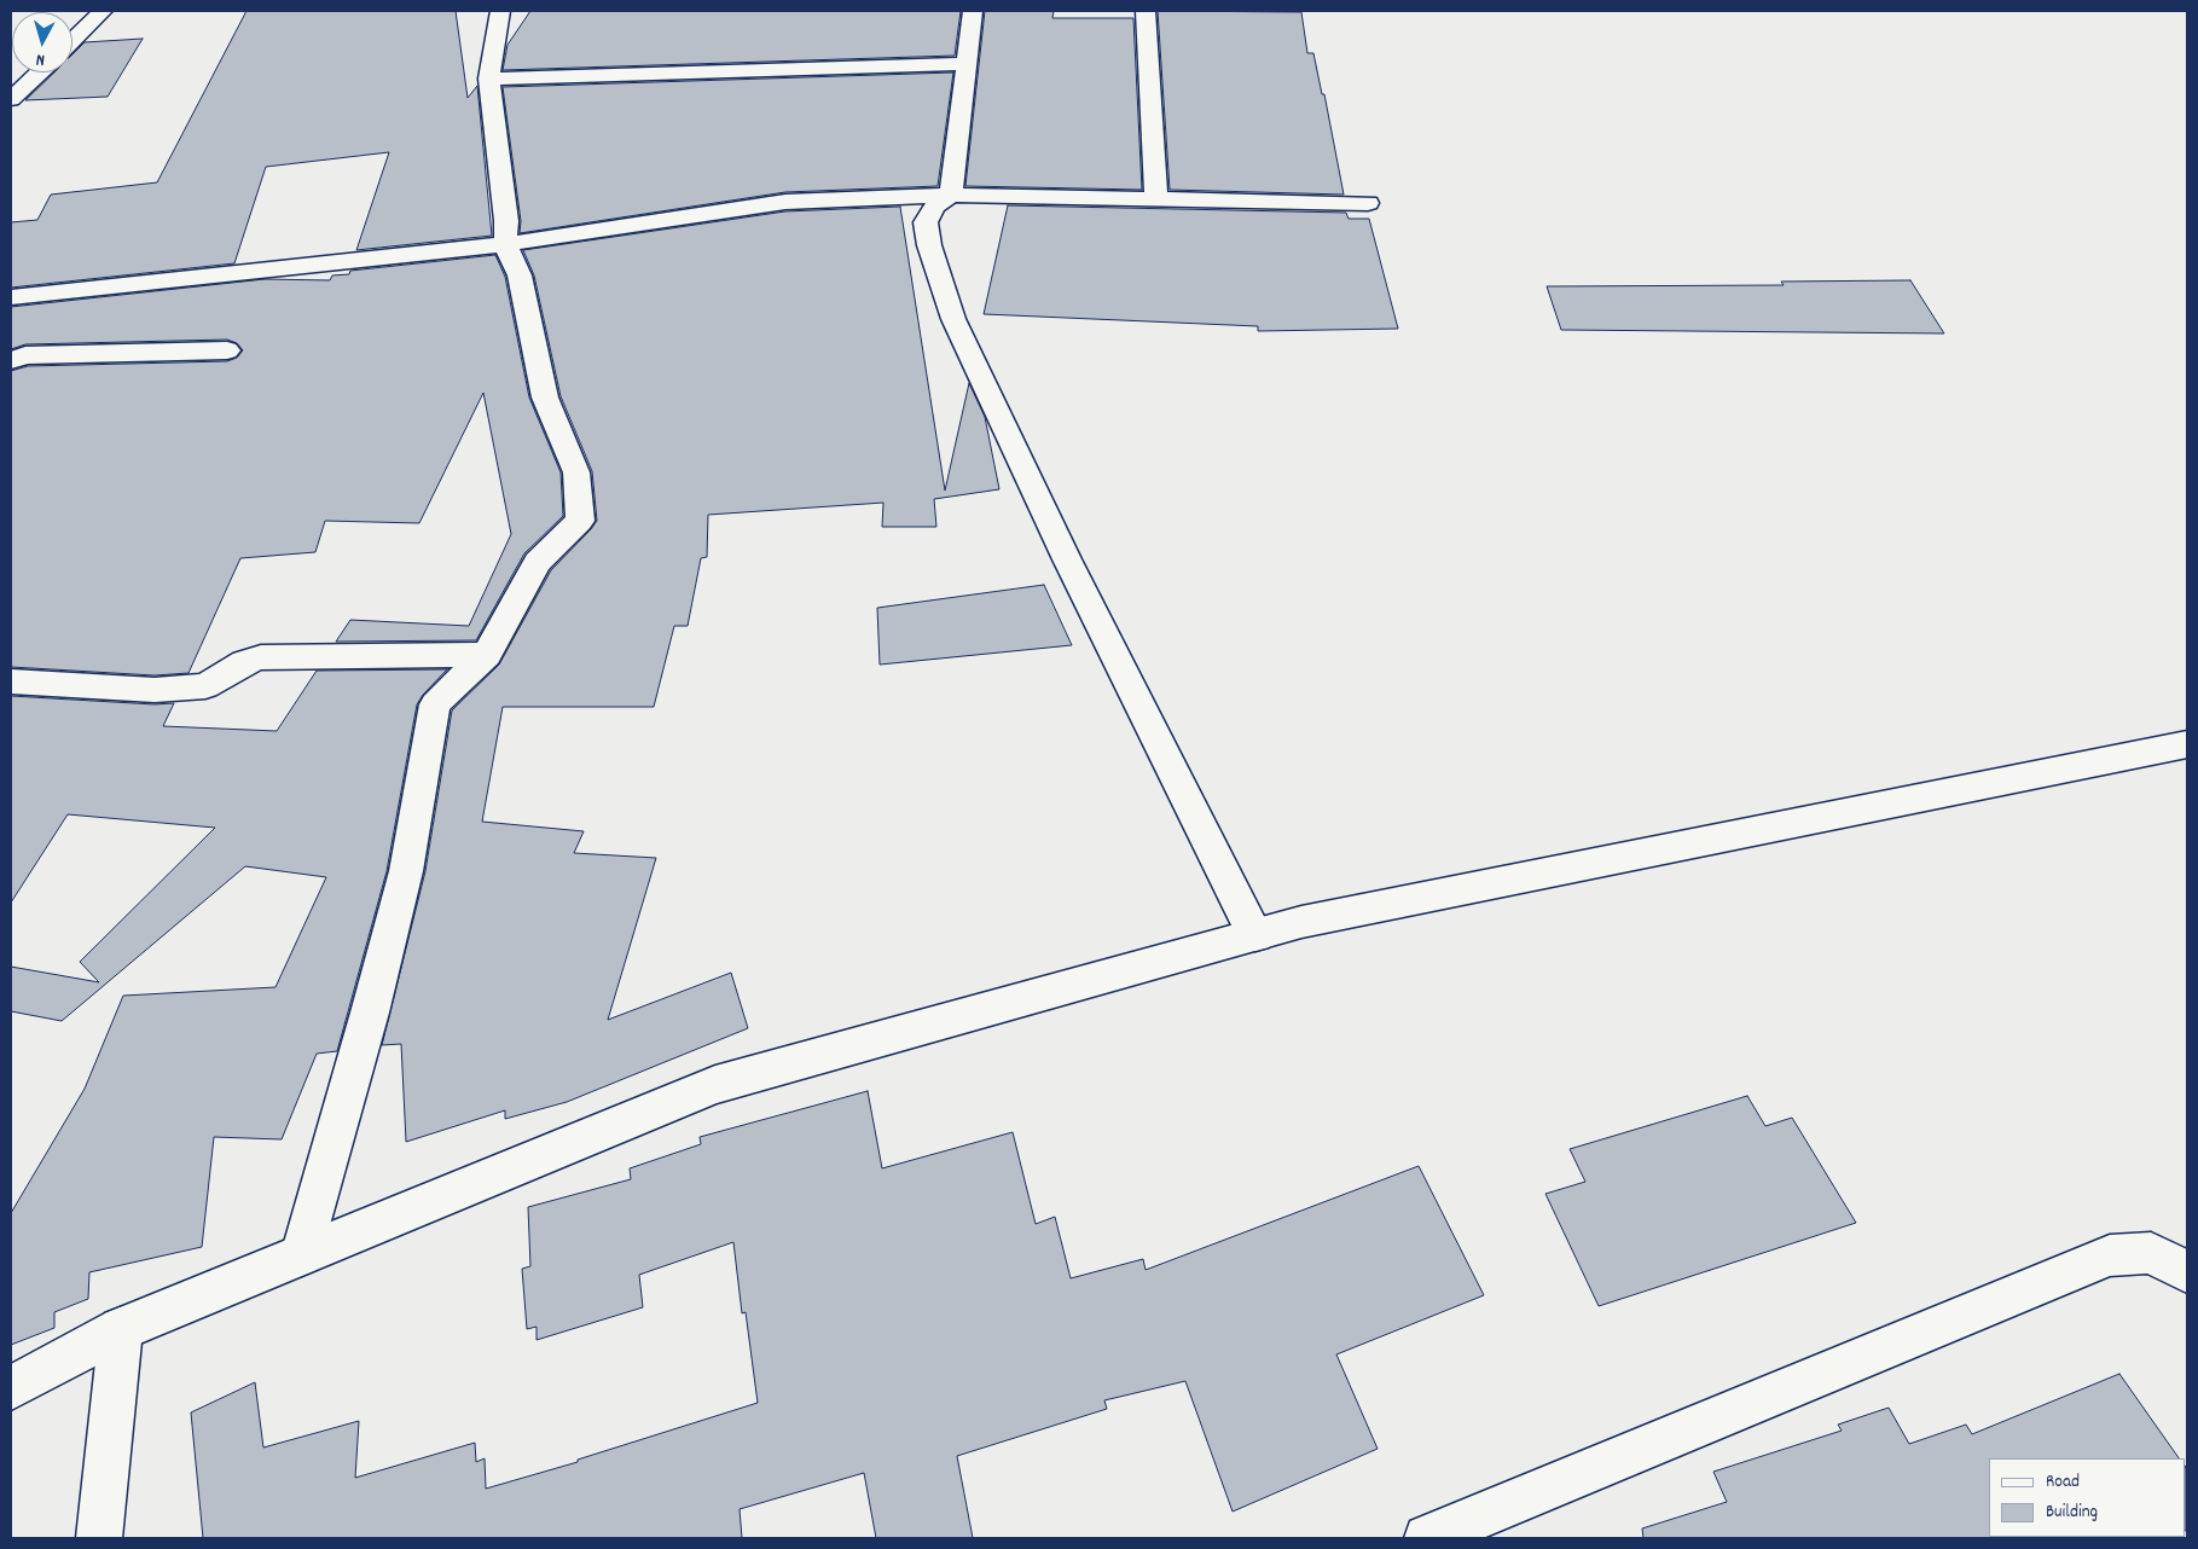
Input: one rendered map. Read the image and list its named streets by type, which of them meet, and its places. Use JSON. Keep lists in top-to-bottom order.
{
  "legend": ["Road", "Building"],
  "north": "bottom"
}
